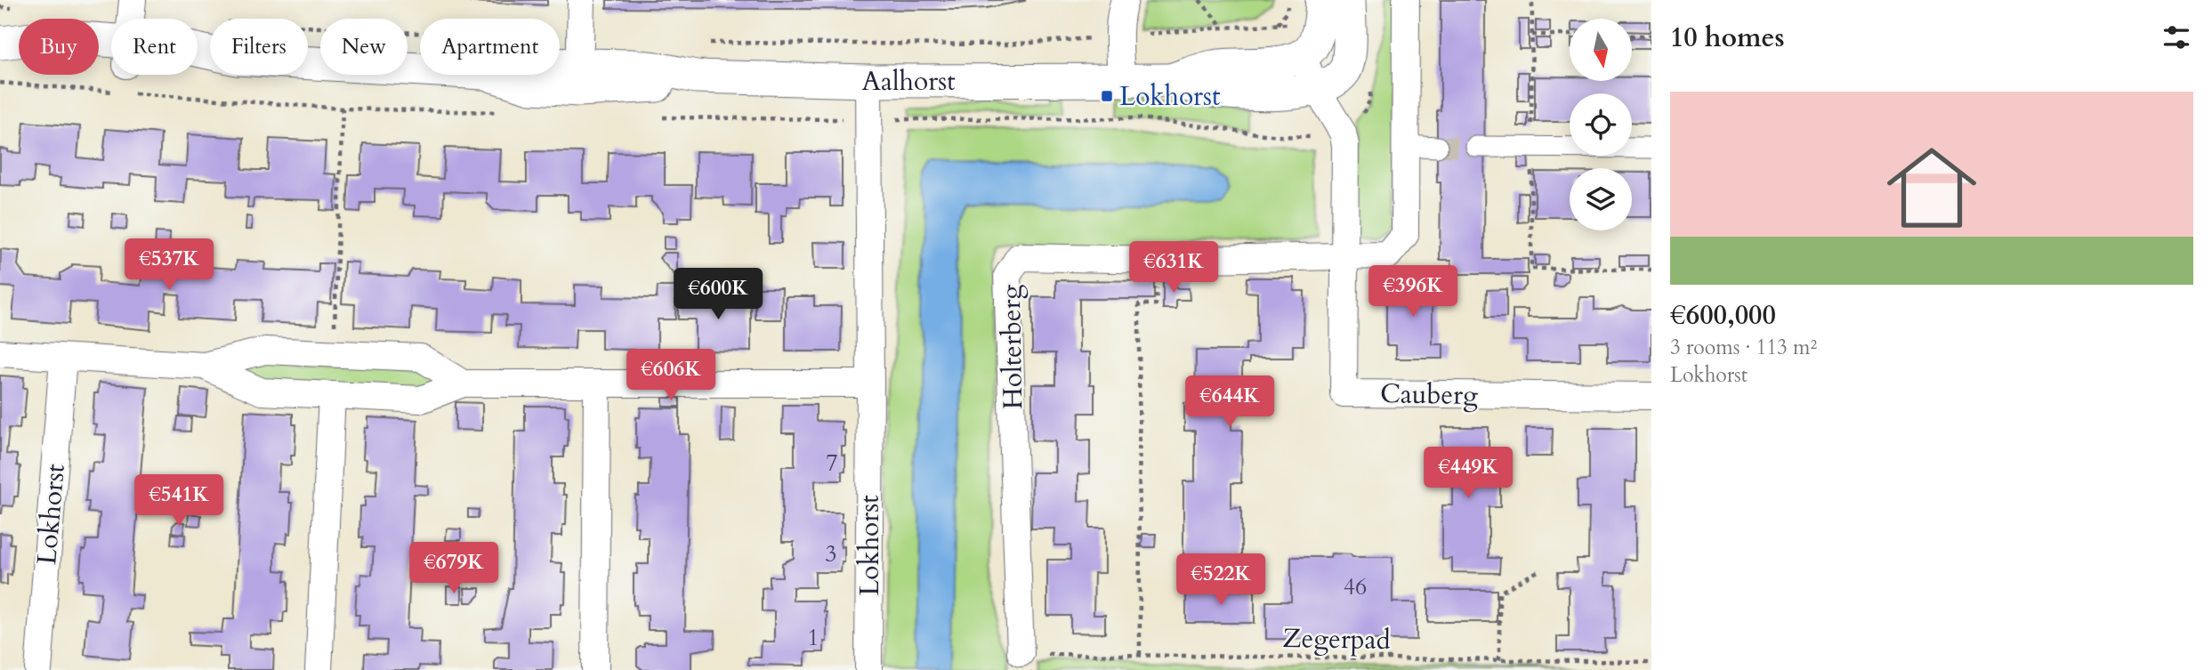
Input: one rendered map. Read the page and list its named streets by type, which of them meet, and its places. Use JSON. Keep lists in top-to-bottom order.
{
  "streets": {
    "street": [
      "Aalhorst",
      "Holterberg",
      "Cauberg",
      "Lokhorst"
    ],
    "path": ["Zegerpad"]
  },
  "crossings": [
    ["Aalhorst", "Lokhorst"],
    ["Holterberg", "Cauberg"],
    ["Holterberg", "Zegerpad"]
  ],
  "places": {
    "transit": ["Lokhorst"]
  },
  "house_numbers": [
    "7",
    "3",
    "46",
    "1"
  ],
  "north": "bottom",
  "page": {
    "heading": "10 homes",
    "chip": [
      "Buy",
      "Rent",
      "Filters",
      "New",
      "Apartment"
    ],
    "list": [
      {
        "name": "€600,000",
        "note": "3 rooms · 113 m² · Lokhorst"
      }
    ],
    "price": [
      "€537K",
      "€631K",
      "€396K",
      "€600K",
      "€606K",
      "€644K",
      "€449K",
      "€541K",
      "€679K",
      "€522K"
    ]
  }
}
